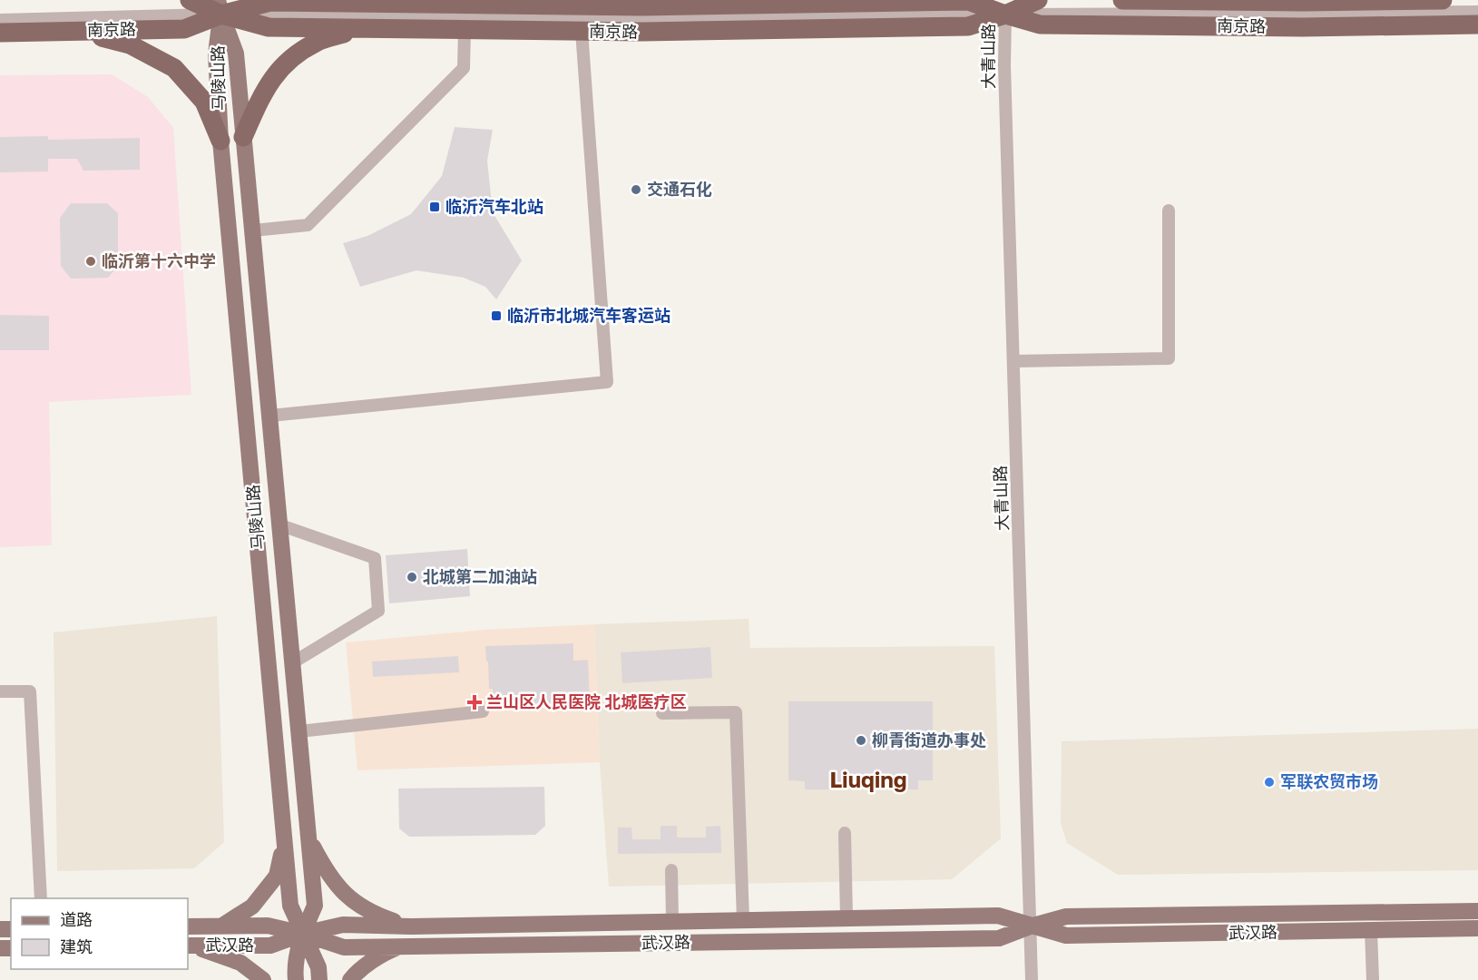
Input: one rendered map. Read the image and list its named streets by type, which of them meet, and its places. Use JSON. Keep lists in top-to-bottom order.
{
  "streets": {
    "highway": ["南京路"],
    "main road": ["马陵山路", "武汉路"],
    "street": ["大青山路"]
  },
  "crossings": [
    ["南京路", "大青山路"],
    ["南京路", "马陵山路"],
    ["大青山路", "武汉路"],
    ["马陵山路", "武汉路"]
  ],
  "districts": ["Liuqing"],
  "places": {
    "other": [
      "交通石化",
      "临沂第十六中学",
      "北城第二加油站",
      "柳青街道办事处",
      "军联农贸市场"
    ],
    "transit": ["临沂汽车北站", "临沂市北城汽车客运站"],
    "health": ["兰山区人民医院 北城医疗区"]
  },
  "legend": ["道路", "建筑"]
}
